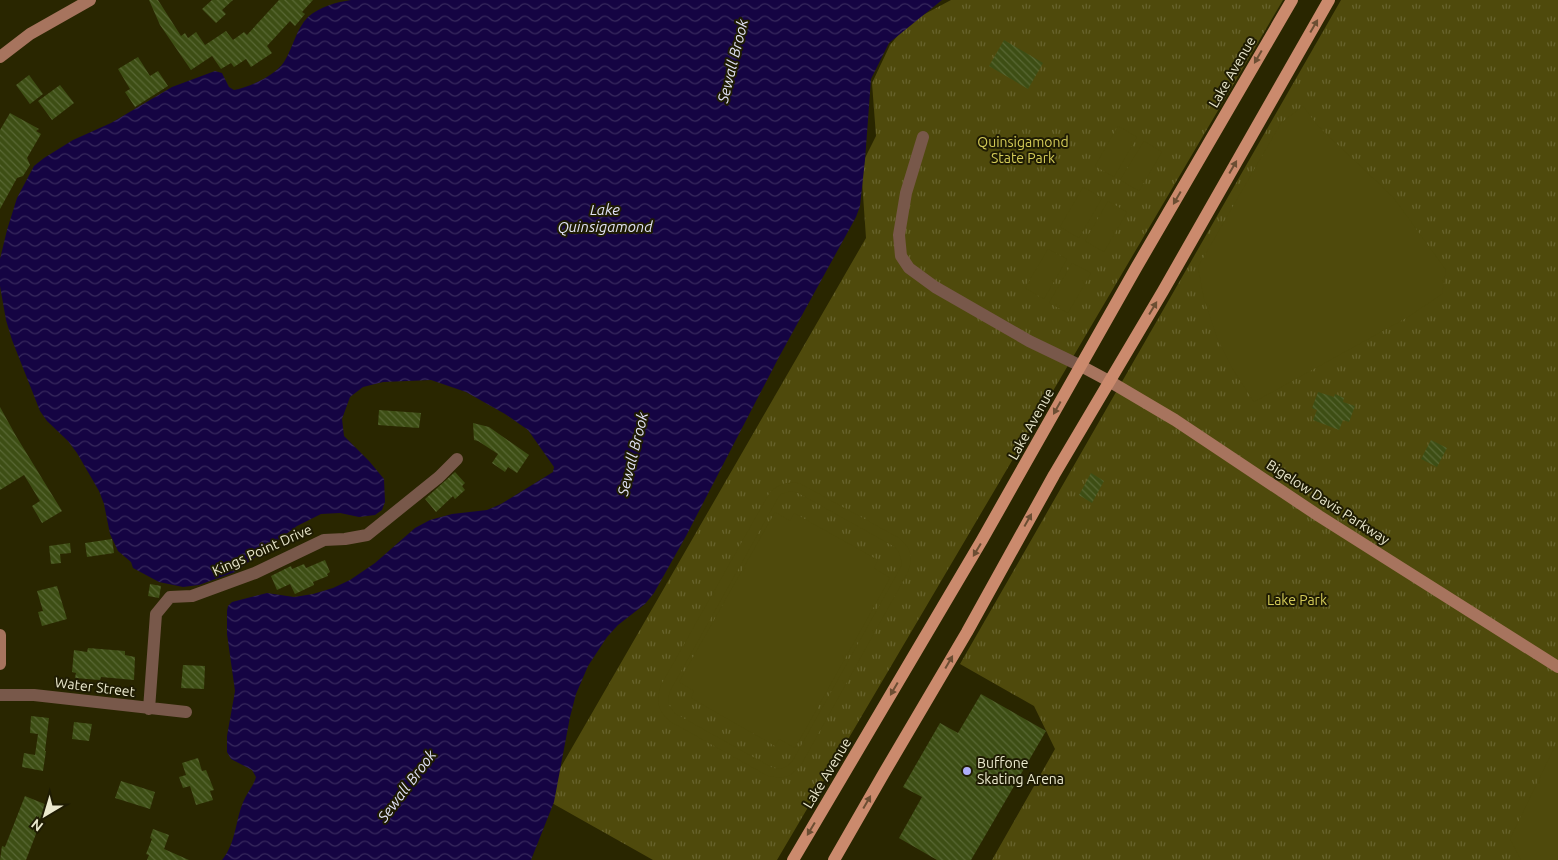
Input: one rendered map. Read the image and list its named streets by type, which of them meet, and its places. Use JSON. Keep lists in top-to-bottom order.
{
  "streets": {
    "main road": ["Lake Avenue", "Bigelow Davis Parkway"],
    "street": ["Kings Point Drive", "Water Street"]
  },
  "crossings": [
    ["Lake Avenue", "Bigelow Davis Parkway"],
    ["Kings Point Drive", "Water Street"]
  ],
  "water": ["Sewall Brook", "Lake Quinsigamond"],
  "parks": ["Quinsigamond State Park", "Lake Park"],
  "places": ["Buffone Skating Arena"],
  "north": "bottom left"
}
